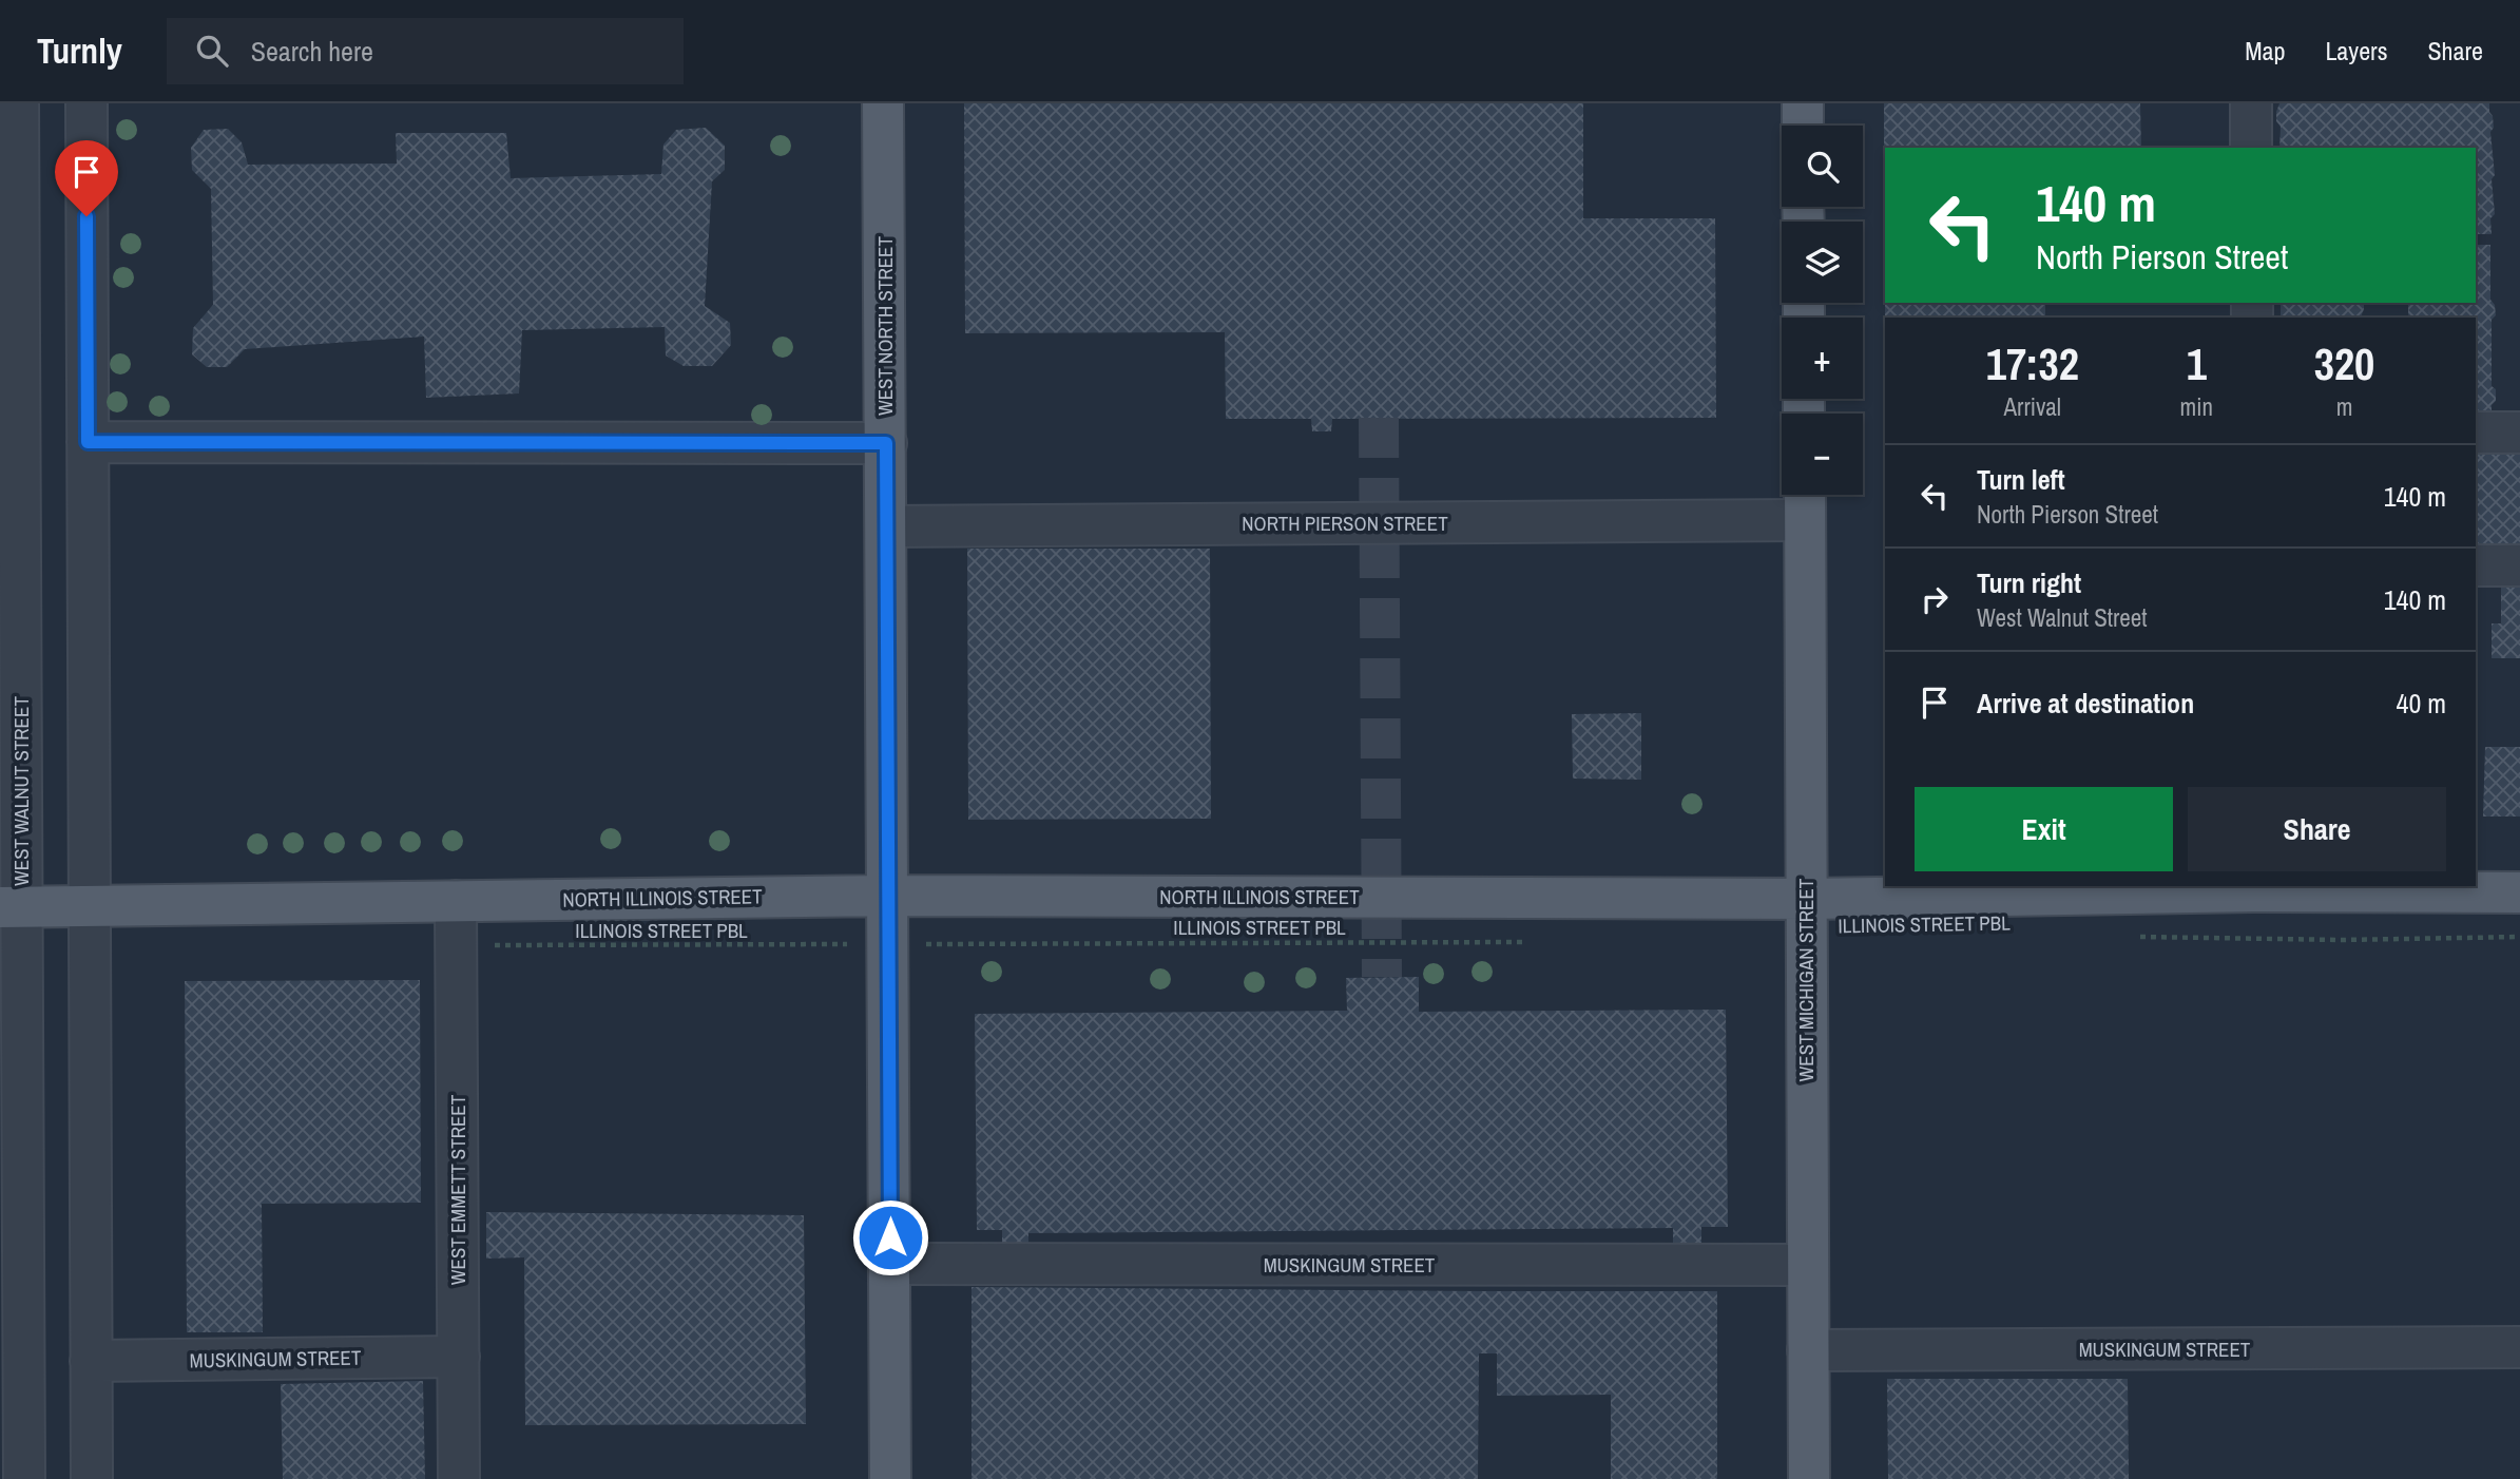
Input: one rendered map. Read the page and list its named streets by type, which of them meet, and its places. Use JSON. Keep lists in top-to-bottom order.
{
  "streets": {
    "main road": ["WEST NORTH STREET", "NORTH ILLINOIS STREET", "WEST MICHIGAN STREET"],
    "street": [
      "NORTH PIERSON STREET",
      "WEST WALNUT STREET",
      "WEST EMMETT STREET",
      "MUSKINGUM STREET"
    ],
    "path": ["ILLINOIS STREET PBL"]
  },
  "crossings": [
    ["WEST NORTH STREET", "NORTH PIERSON STREET"],
    ["WEST NORTH STREET", "NORTH ILLINOIS STREET"],
    ["WEST NORTH STREET", "ILLINOIS STREET PBL"],
    ["WEST NORTH STREET", "MUSKINGUM STREET"],
    ["NORTH PIERSON STREET", "WEST MICHIGAN STREET"],
    ["WEST WALNUT STREET", "NORTH ILLINOIS STREET"],
    ["NORTH ILLINOIS STREET", "WEST MICHIGAN STREET"],
    ["NORTH ILLINOIS STREET", "WEST EMMETT STREET"],
    ["ILLINOIS STREET PBL", "WEST EMMETT STREET"],
    ["WEST MICHIGAN STREET", "MUSKINGUM STREET"],
    ["WEST EMMETT STREET", "MUSKINGUM STREET"]
  ],
  "page": {
    "header": "Turnly",
    "search": "Search here",
    "nav": ["Map", "Layers", "Share"],
    "map_buttons": ["+", "−"],
    "turn": ["140 m", "North Pierson Street"],
    "eta": [
      "17:32",
      "Arrival",
      "1",
      "min",
      "320",
      "m"
    ],
    "list": [
      {
        "name": "Turn left",
        "note": "North Pierson Street",
        "value": "140 m"
      },
      {
        "name": "Turn right",
        "note": "West Walnut Street",
        "value": "140 m"
      },
      {
        "name": "Arrive at destination",
        "value": "40 m"
      }
    ],
    "buttons": ["Exit", "Share"]
  }
}
